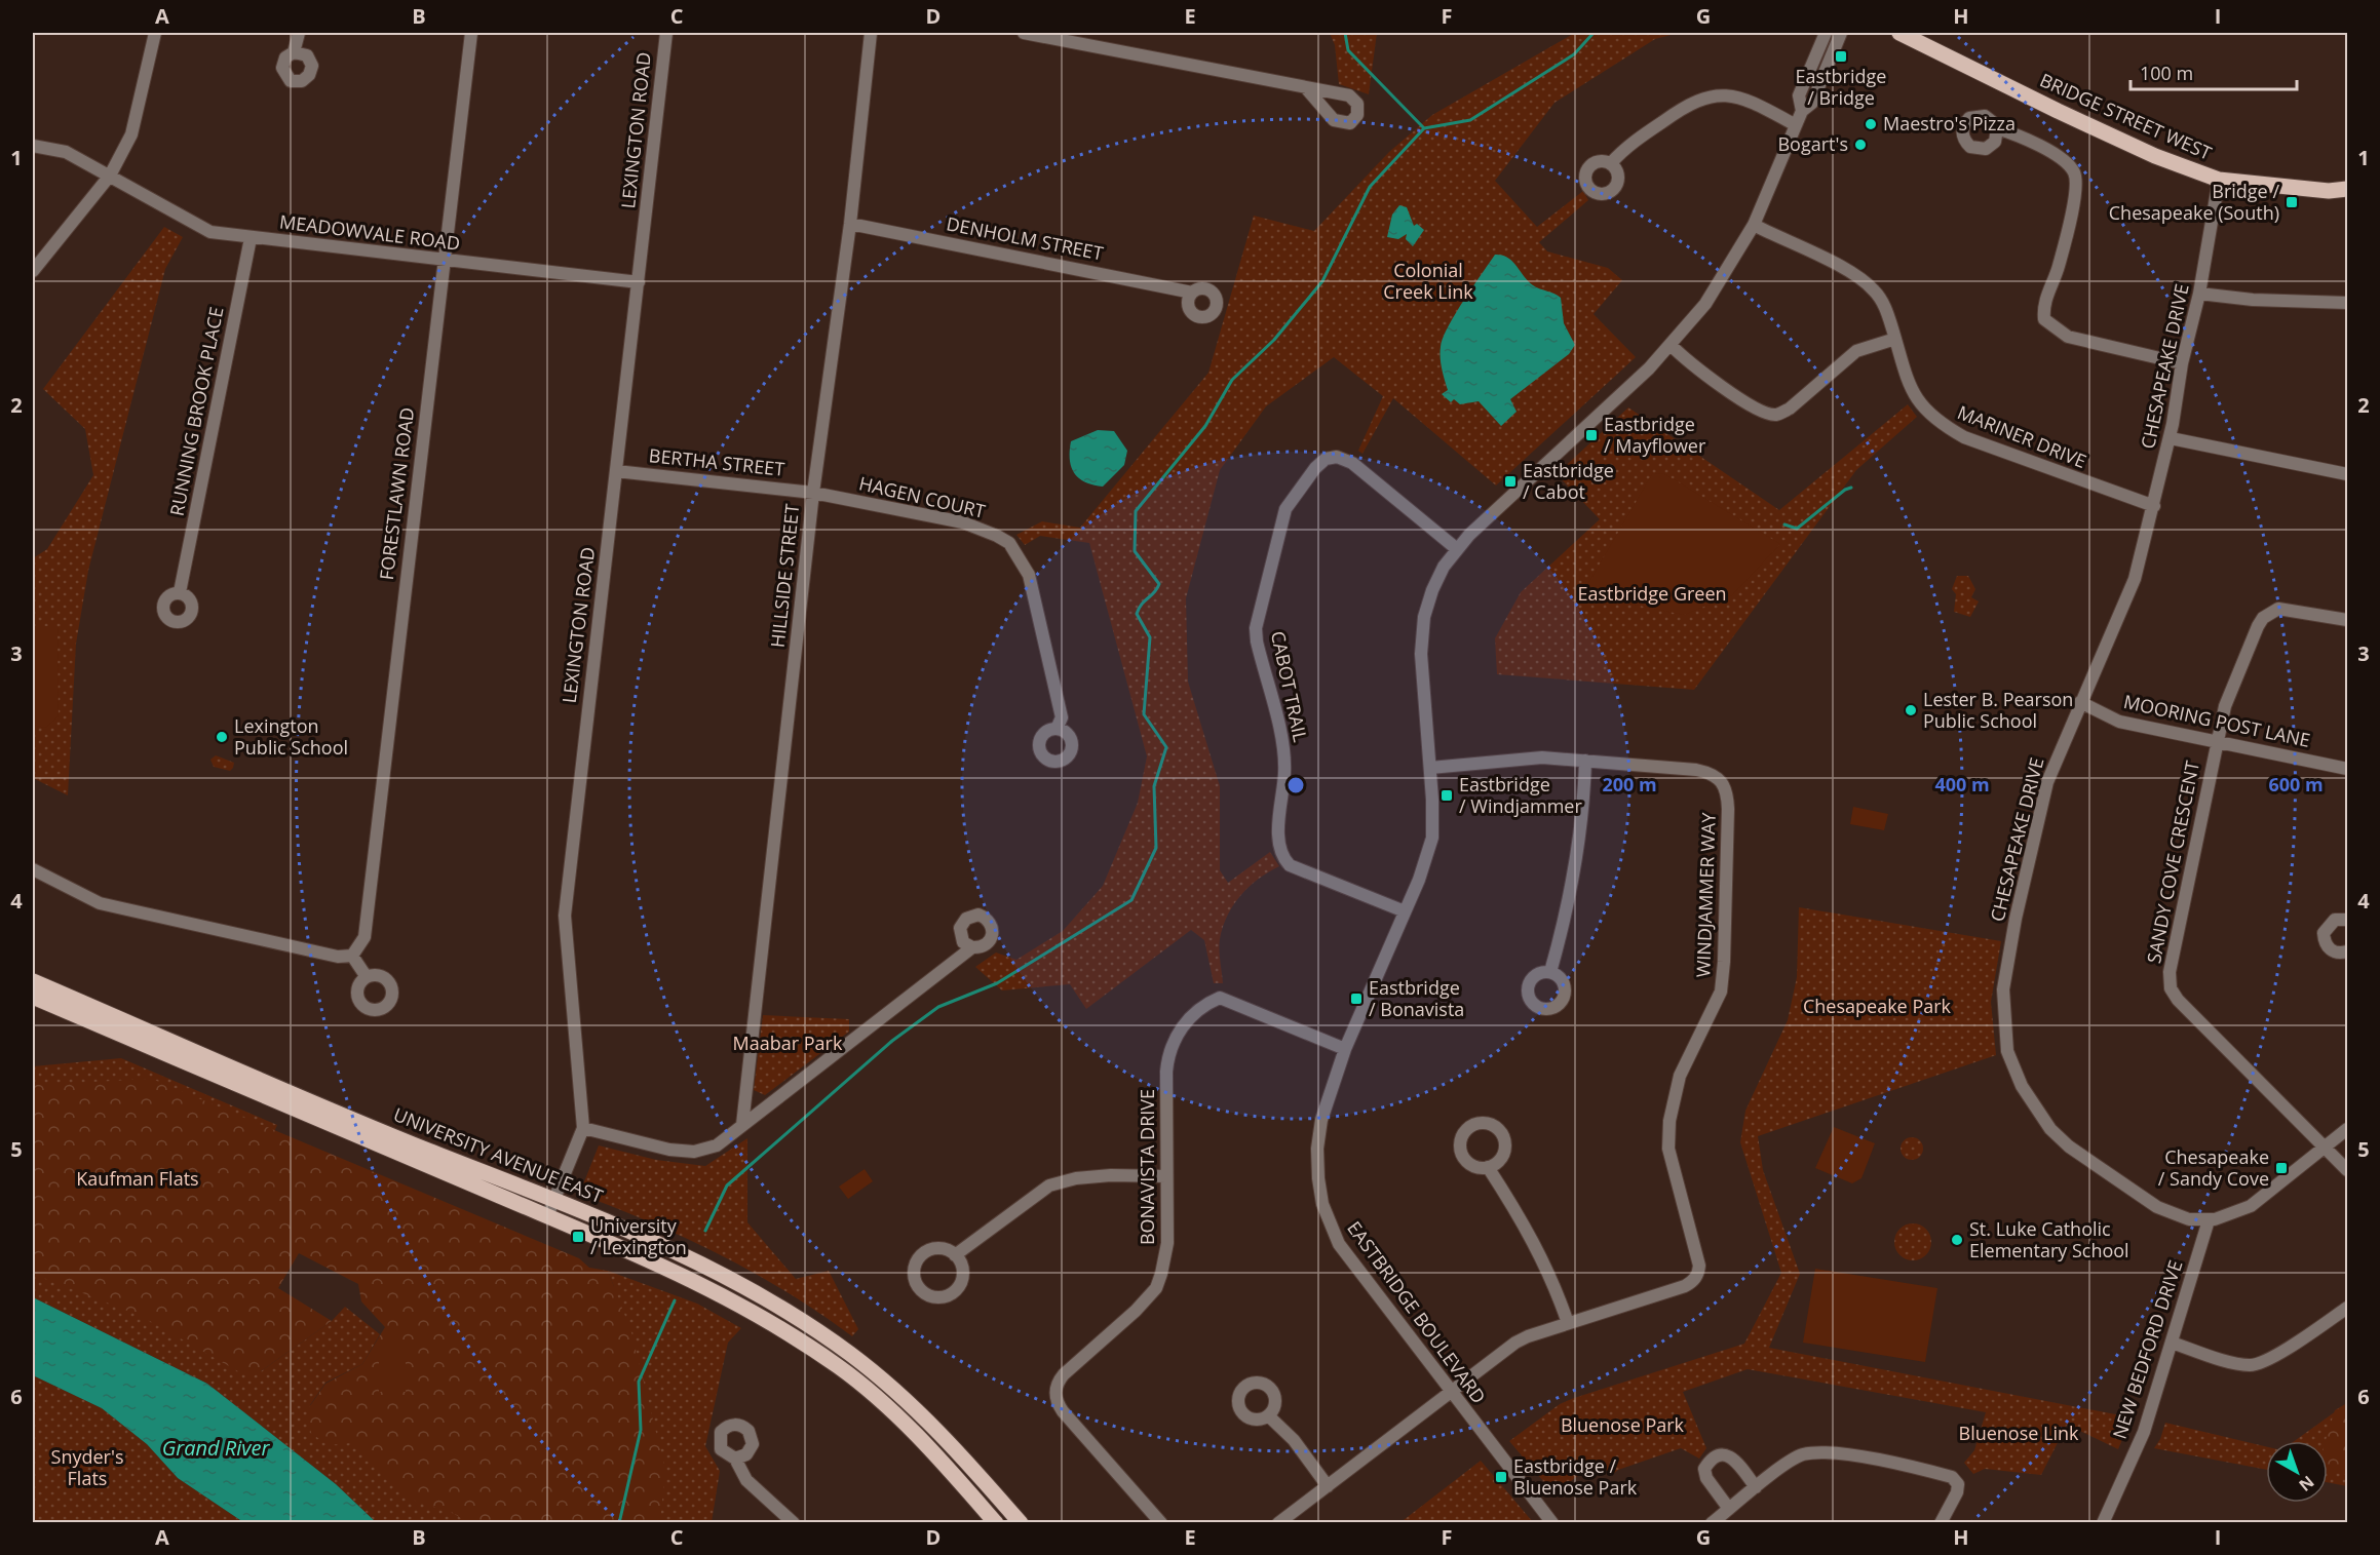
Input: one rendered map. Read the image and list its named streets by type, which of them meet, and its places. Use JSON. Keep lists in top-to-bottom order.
{
  "streets": {
    "main road": ["BRIDGE STREET WEST", "UNIVERSITY AVENUE EAST"],
    "street": [
      "LEXINGTON ROAD",
      "MEADOWVALE ROAD",
      "DENHOLM STREET",
      "CHESAPEAKE DRIVE",
      "RUNNING BROOK PLACE",
      "MARINER DRIVE",
      "BERTHA STREET",
      "FORESTLAWN ROAD",
      "HAGEN COURT",
      "HILLSIDE STREET",
      "CABOT TRAIL",
      "MOORING POST LANE",
      "SANDY COVE CRESCENT",
      "WINDJAMMER WAY",
      "BONAVISTA DRIVE",
      "EASTBRIDGE BOULEVARD",
      "NEW BEDFORD DRIVE"
    ]
  },
  "crossings": [
    ["BRIDGE STREET WEST", "CHESAPEAKE DRIVE"],
    ["LEXINGTON ROAD", "MEADOWVALE ROAD"],
    ["LEXINGTON ROAD", "BERTHA STREET"],
    ["LEXINGTON ROAD", "UNIVERSITY AVENUE EAST"],
    ["MEADOWVALE ROAD", "RUNNING BROOK PLACE"],
    ["MEADOWVALE ROAD", "FORESTLAWN ROAD"],
    ["DENHOLM STREET", "HILLSIDE STREET"],
    ["CHESAPEAKE DRIVE", "MARINER DRIVE"],
    ["CHESAPEAKE DRIVE", "MOORING POST LANE"],
    ["CHESAPEAKE DRIVE", "SANDY COVE CRESCENT"],
    ["CHESAPEAKE DRIVE", "NEW BEDFORD DRIVE"],
    ["MARINER DRIVE", "EASTBRIDGE BOULEVARD"],
    ["BERTHA STREET", "HAGEN COURT"],
    ["BERTHA STREET", "HILLSIDE STREET"],
    ["HAGEN COURT", "HILLSIDE STREET"],
    ["CABOT TRAIL", "EASTBRIDGE BOULEVARD"],
    ["MOORING POST LANE", "SANDY COVE CRESCENT"],
    ["WINDJAMMER WAY", "EASTBRIDGE BOULEVARD"],
    ["BONAVISTA DRIVE", "EASTBRIDGE BOULEVARD"]
  ],
  "water": ["Grand River"],
  "parks": [
    "Colonial Creek Link",
    "Eastbridge Green",
    "Chesapeake Park",
    "Maabar Park",
    "Kaufman Flats",
    "Bluenose Park",
    "Bluenose Link",
    "Snyder's Flats"
  ],
  "places": {
    "transit": [
      "Eastbridge / Bridge",
      "Bridge / Chesapeake (South)",
      "Eastbridge / Mayflower",
      "Eastbridge / Cabot",
      "Eastbridge / Windjammer",
      "Eastbridge / Bonavista",
      "Chesapeake / Sandy Cove",
      "University / Lexington",
      "Eastbridge / Bluenose Park"
    ],
    "other": [
      "Maestro's Pizza",
      "Bogart's",
      "Lester B. Pearson Public School",
      "Lexington Public School",
      "St. Luke Catholic Elementary School"
    ]
  },
  "scale_bar": "100 m",
  "north": "bottom right",
  "grid": {
    "columns": [
      "A",
      "B",
      "C",
      "D",
      "E",
      "F",
      "G",
      "H",
      "I"
    ],
    "rows": [
      "1",
      "2",
      "3",
      "4",
      "5",
      "6"
    ]
  },
  "rings": ["200 m", "400 m", "600 m"]
}
